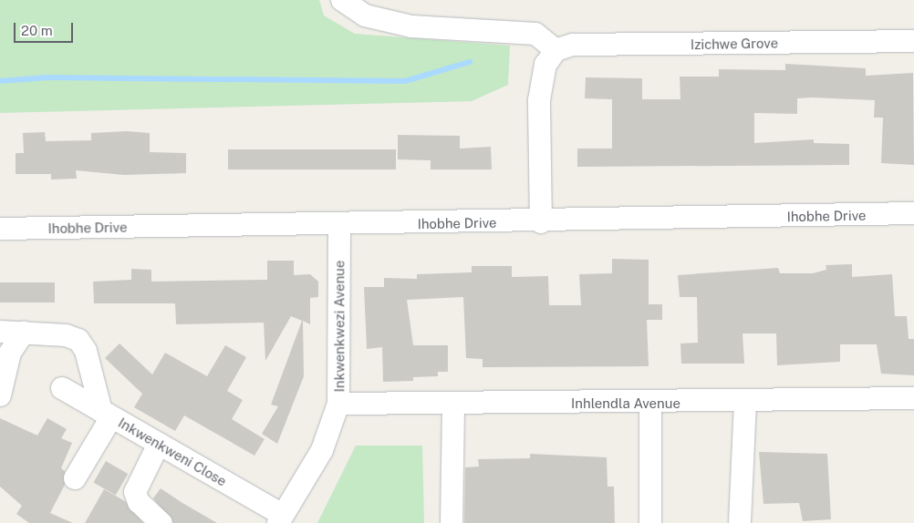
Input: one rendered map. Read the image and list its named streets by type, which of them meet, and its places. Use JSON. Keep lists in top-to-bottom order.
{
  "streets": {
    "street": [
      "Izichwe Grove",
      "Ihobhe Drive",
      "Inkwenkwezi Avenue",
      "Inhlendla Avenue",
      "Inkwenkweni Close"
    ]
  },
  "crossings": [
    ["Ihobhe Drive", "Inkwenkwezi Avenue"],
    ["Inkwenkwezi Avenue", "Inhlendla Avenue"],
    ["Inkwenkwezi Avenue", "Inkwenkweni Close"]
  ],
  "scale_bar": "20 m"
}
